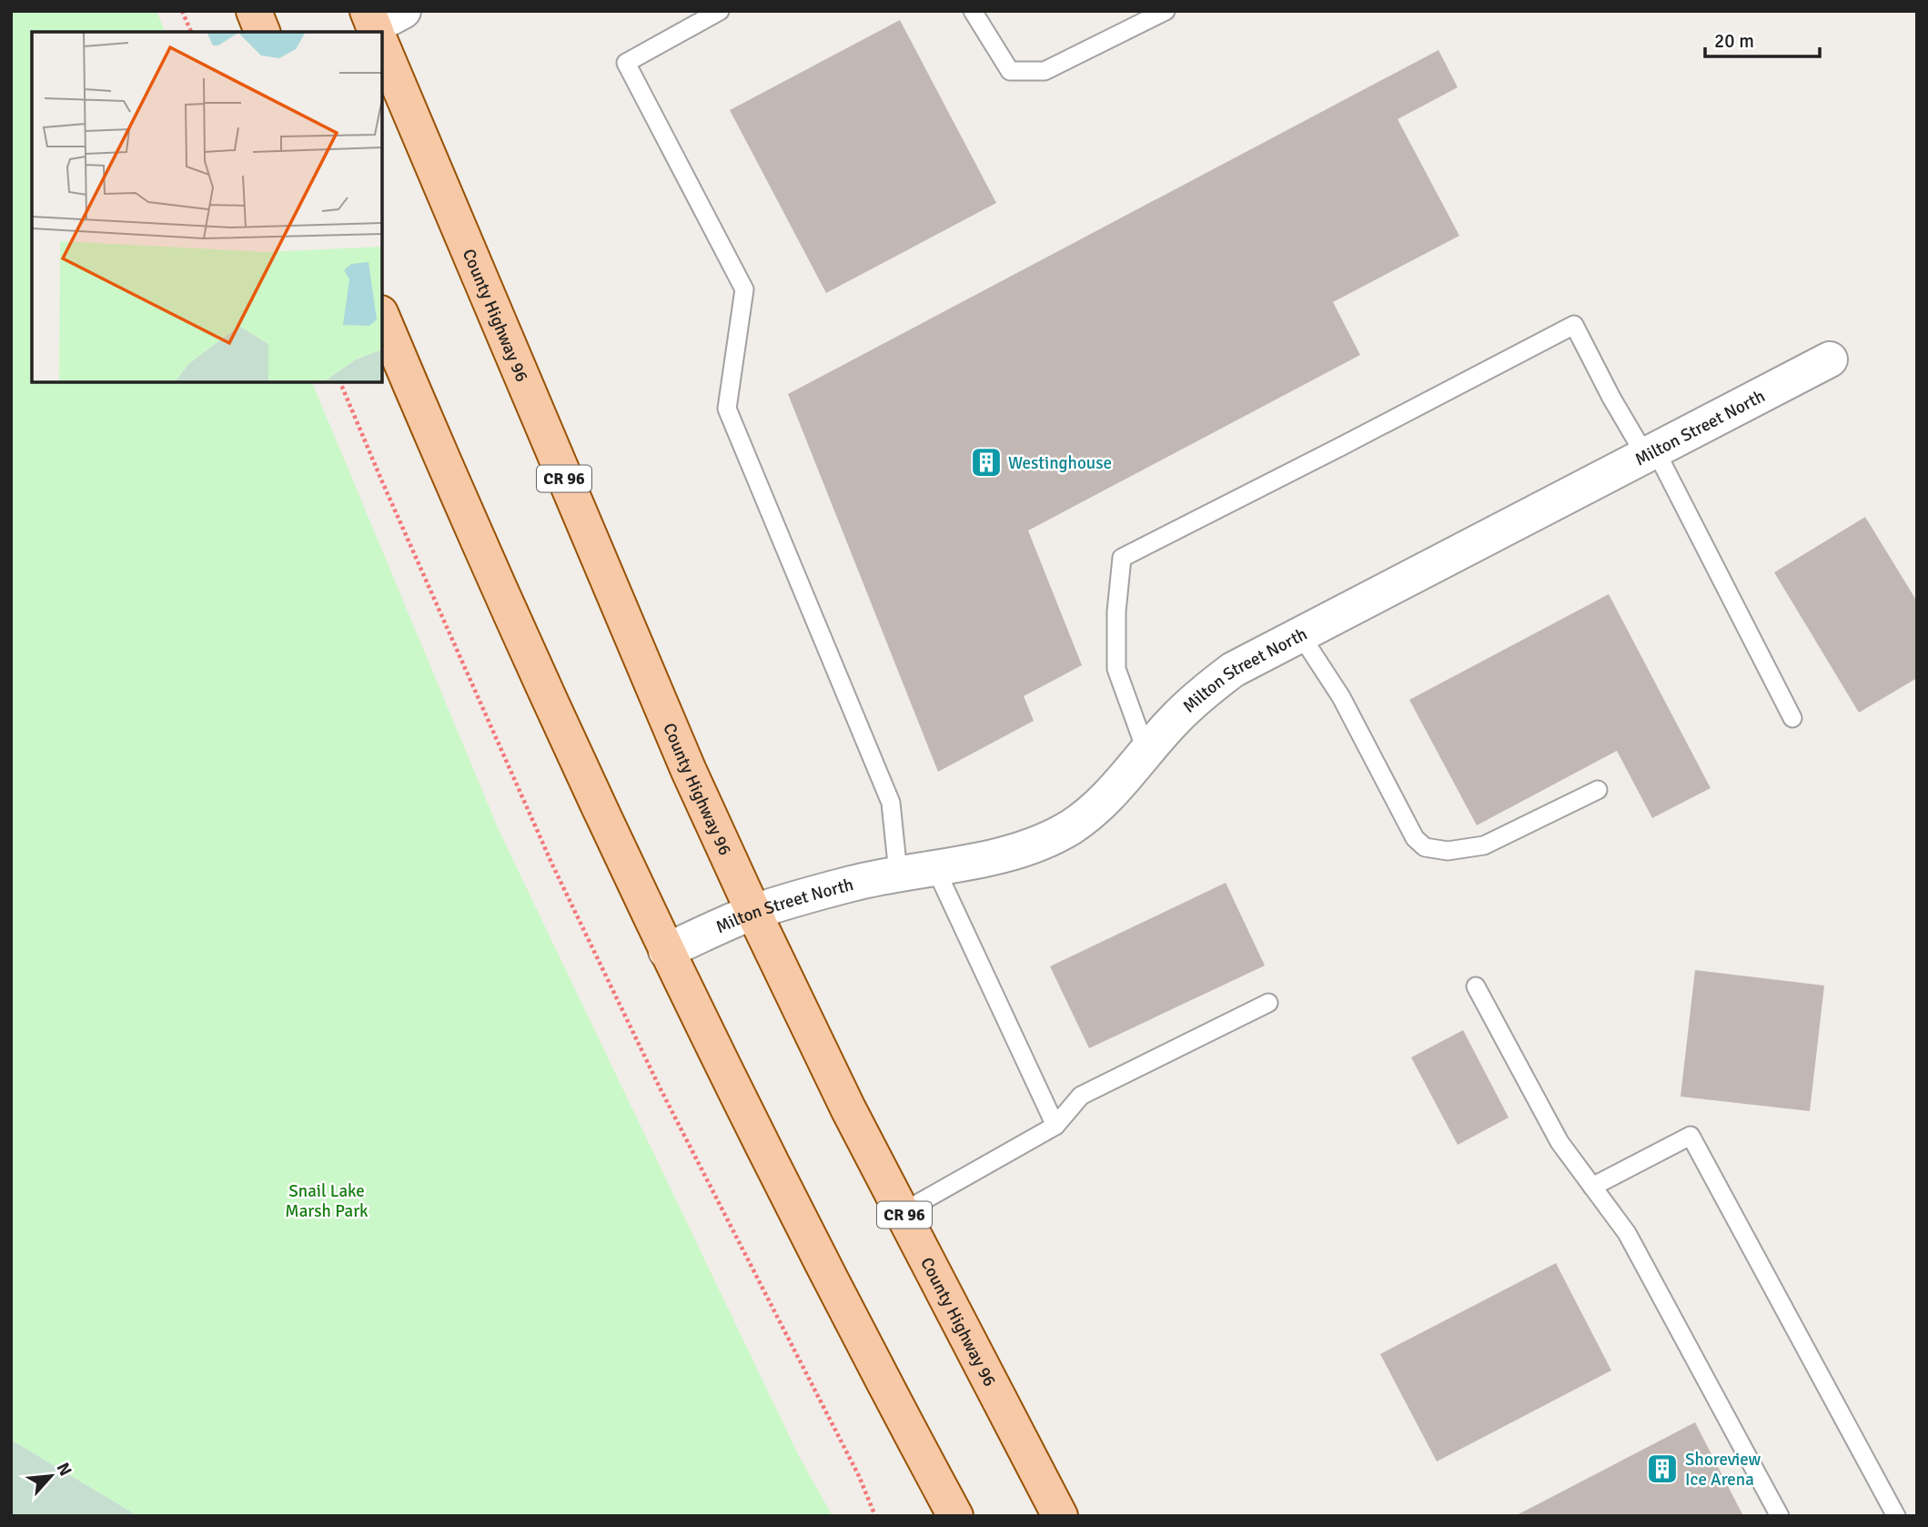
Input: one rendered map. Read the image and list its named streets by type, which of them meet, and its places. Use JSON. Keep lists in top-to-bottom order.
{
  "streets": {
    "main road": ["County Highway 96", "CR 96"],
    "street": ["Milton Street North"]
  },
  "crossings": [
    ["County Highway 96", "Milton Street North"]
  ],
  "parks": ["Snail Lake Marsh Park"],
  "places": {
    "building": ["Westinghouse", "Shoreview Ice Arena"]
  },
  "scale_bar": "20 m",
  "north": "top right"
}
